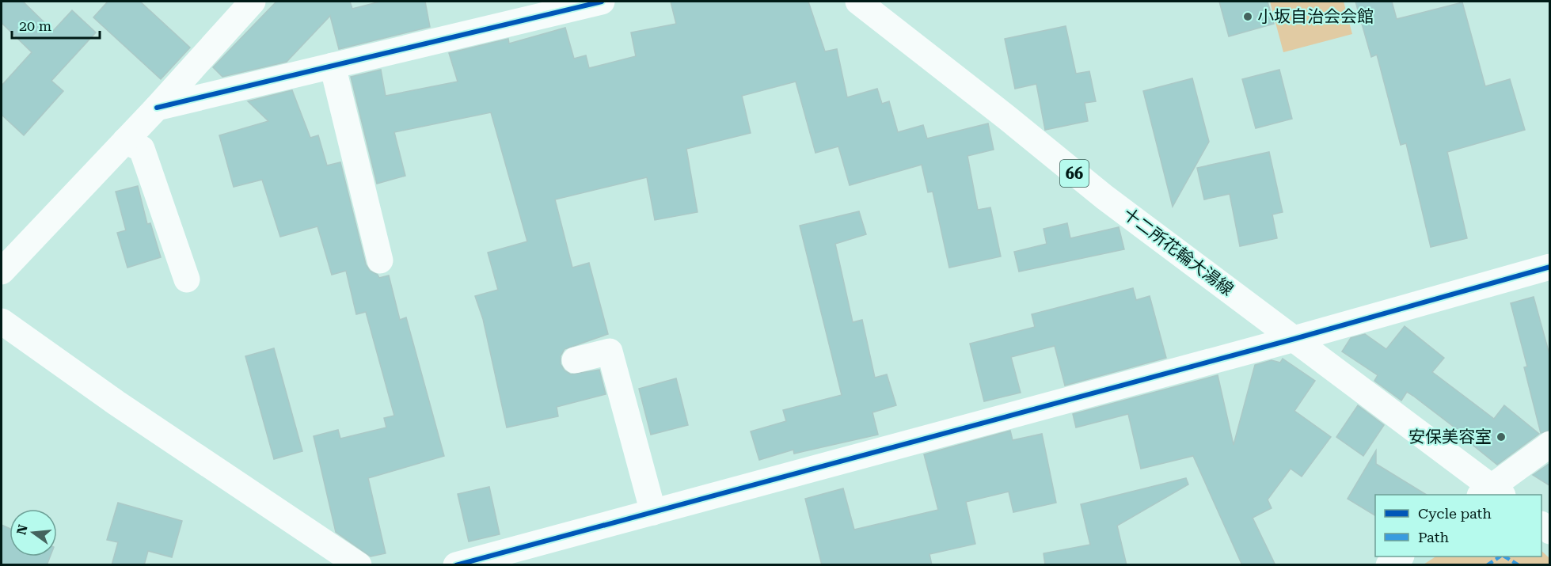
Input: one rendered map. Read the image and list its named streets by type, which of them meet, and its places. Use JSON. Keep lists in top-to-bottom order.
{
  "streets": {
    "street": ["66", "十二所花輪大湯線"]
  },
  "places": ["小坂自治会会館", "安保美容室"],
  "legend": ["Cycle path", "Path"],
  "scale_bar": "20 m",
  "north": "left"
}
